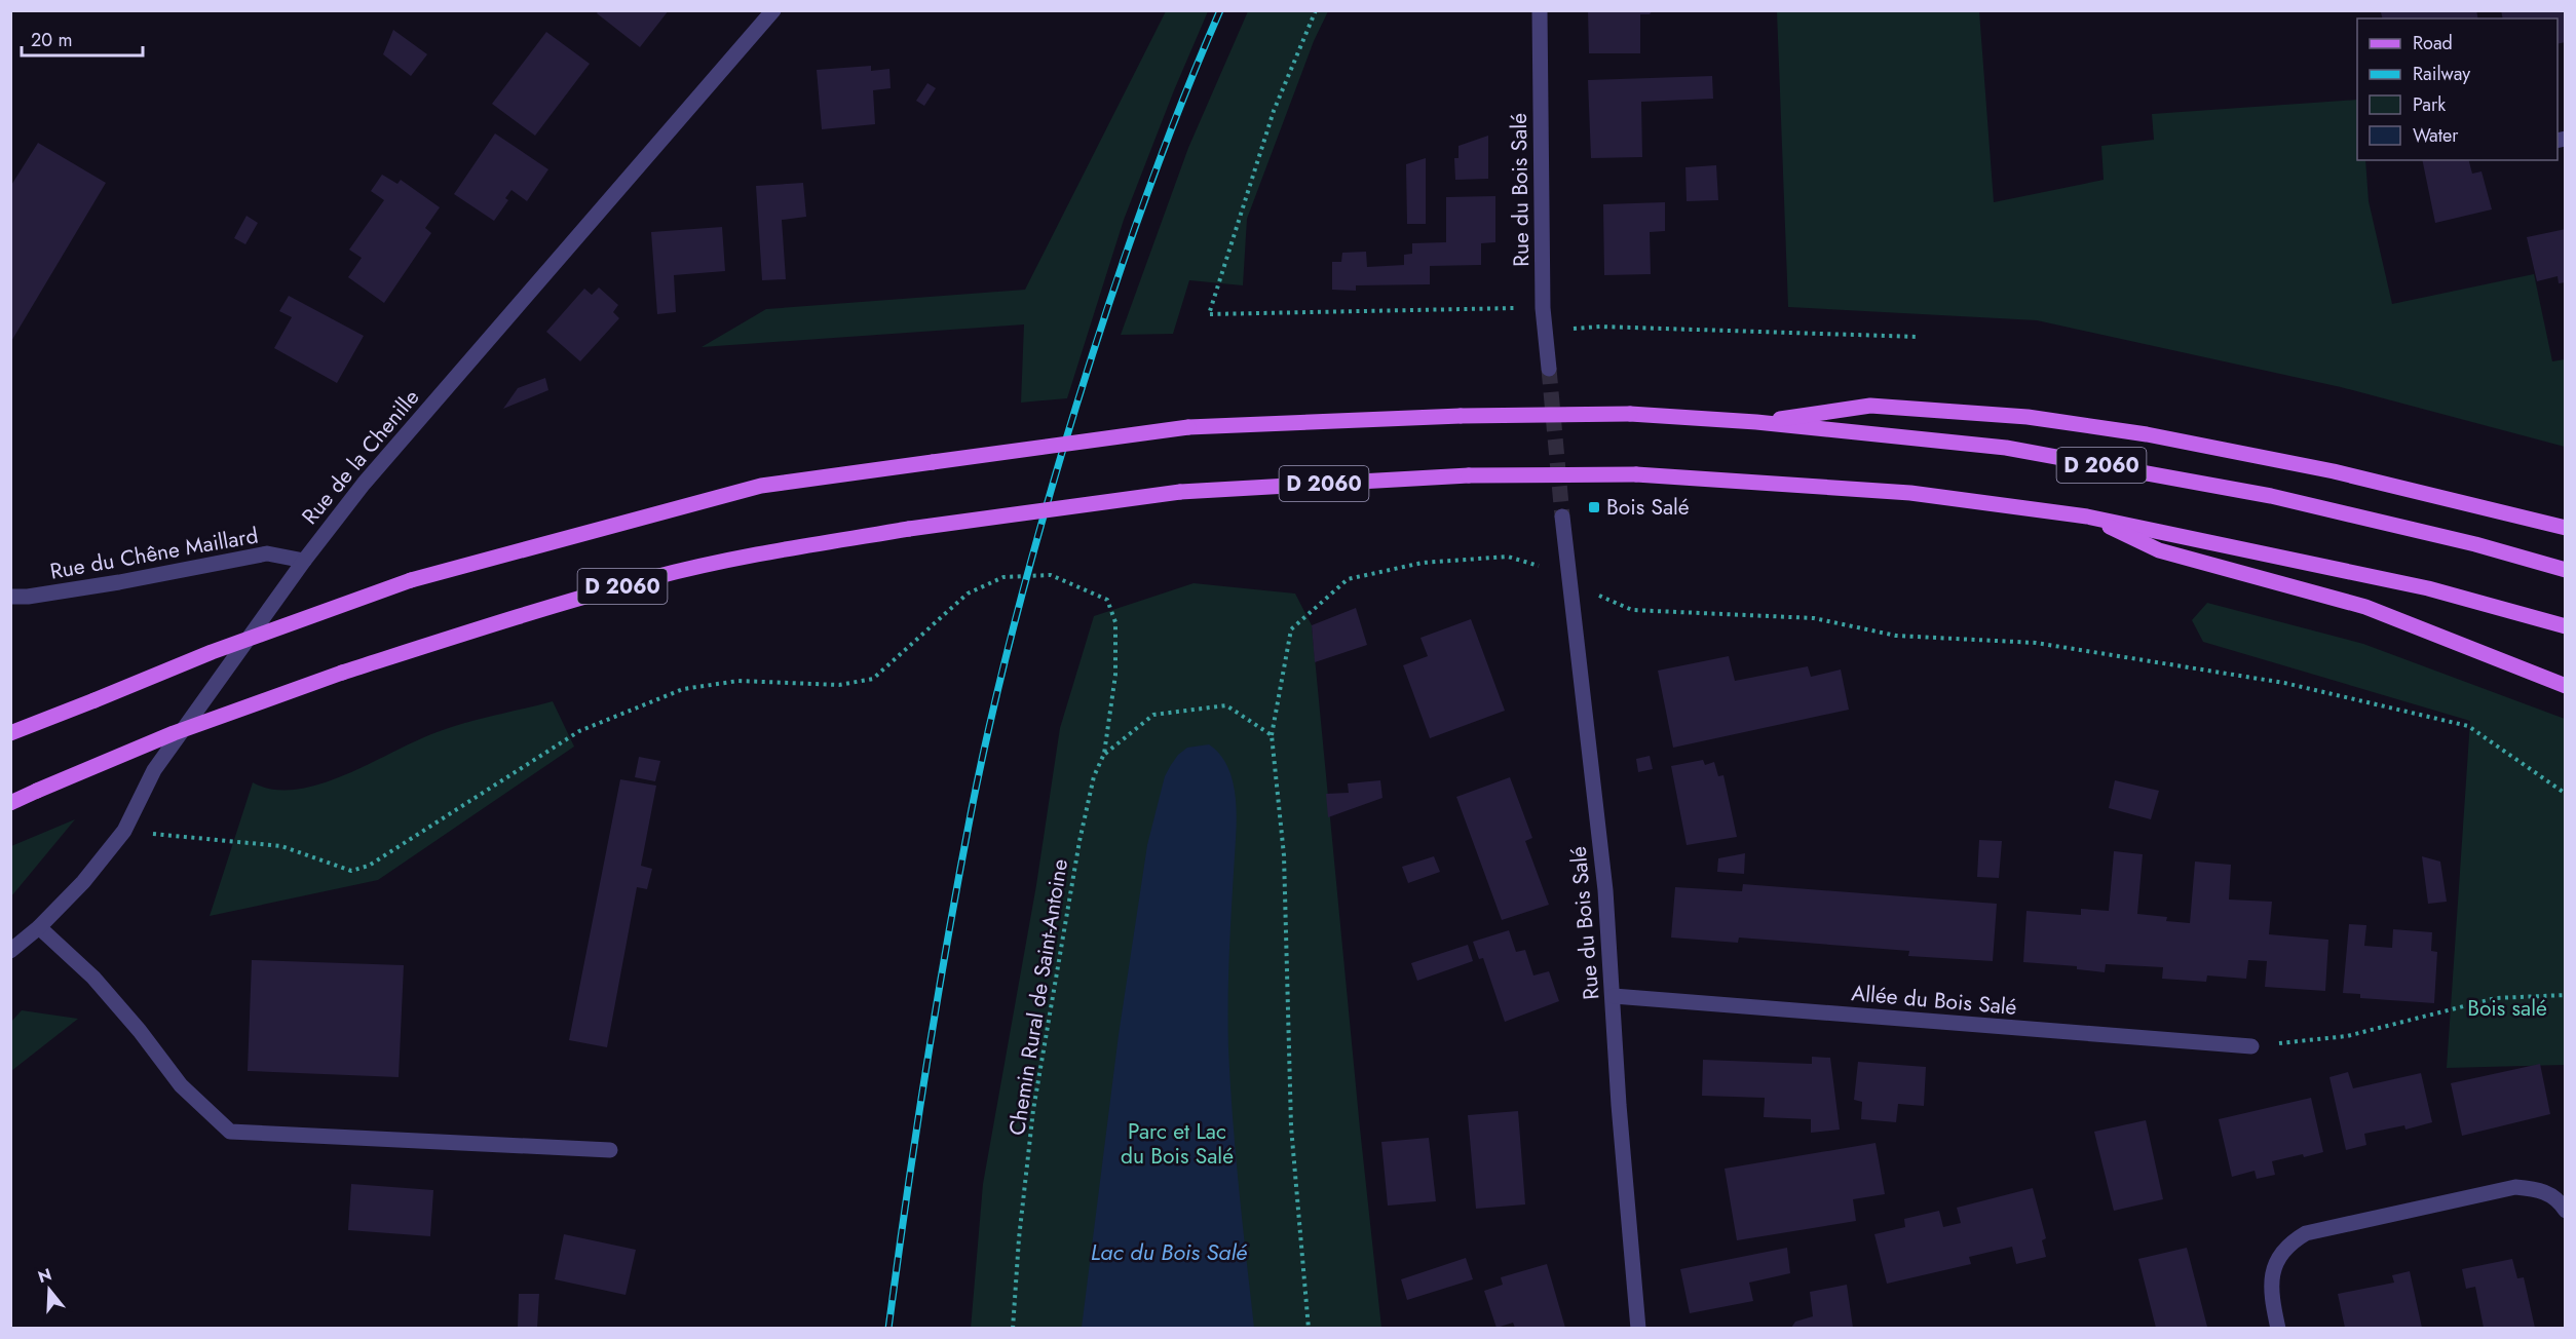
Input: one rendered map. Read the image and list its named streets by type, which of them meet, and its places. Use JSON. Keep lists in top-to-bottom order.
{
  "streets": {
    "main road": ["D 2060"],
    "street": [
      "Rue du Bois Salé",
      "Rue de la Chenille",
      "Rue du Chêne Maillard",
      "Allée du Bois Salé"
    ],
    "path": ["Chemin Rural de Saint-Antoine"]
  },
  "crossings": [
    ["Rue du Bois Salé", "Allée du Bois Salé"],
    ["Rue de la Chenille", "Rue du Chêne Maillard"],
    ["Rue de la Chenille", "Chemin Rural de Saint-Antoine"]
  ],
  "water": ["Lac du Bois Salé"],
  "parks": ["Bois salé", "Parc et Lac du Bois Salé"],
  "places": {
    "transit": ["Bois Salé"]
  },
  "legend": [
    "Road",
    "Railway",
    "Park",
    "Water"
  ],
  "scale_bar": "20 m",
  "north": "top"
}
